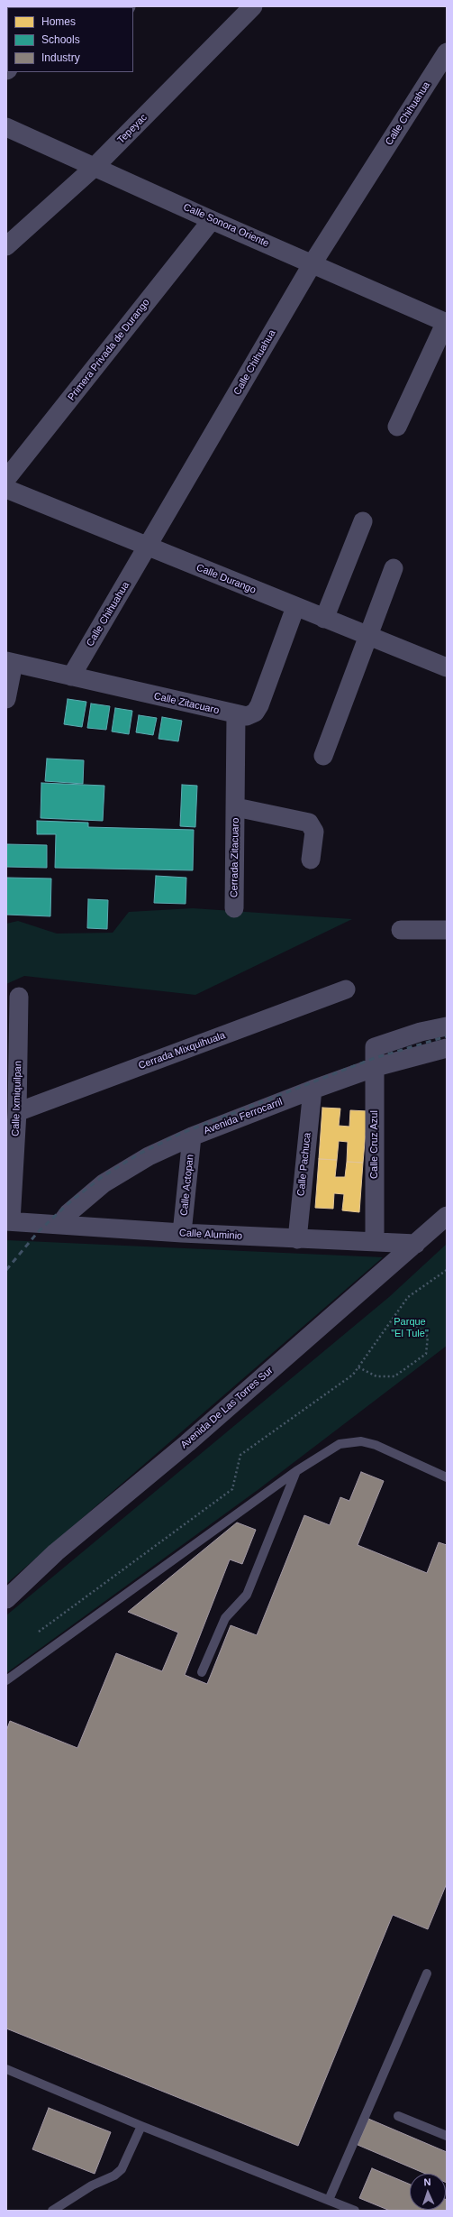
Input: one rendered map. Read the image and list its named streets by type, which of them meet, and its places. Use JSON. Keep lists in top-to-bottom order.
{
  "streets": {
    "street": [
      "Calle Chihuahua",
      "Tepeyac",
      "Calle Sonora Oriente",
      "Primera Privada de Durango",
      "Calle Durango",
      "Calle Zitacuaro",
      "Cerrada Zitacuaro",
      "Cerrada Mixquihuala",
      "Calle Ixmiquilpan",
      "Avenida Ferrocarril",
      "Calle Cruz Azul",
      "Calle Pachuca",
      "Calle Actopan",
      "Calle Aluminio",
      "Avenida De Las Torres Sur"
    ]
  },
  "crossings": [
    ["Calle Chihuahua", "Calle Sonora Oriente"],
    ["Calle Chihuahua", "Calle Durango"],
    ["Calle Chihuahua", "Calle Zitacuaro"],
    ["Tepeyac", "Calle Sonora Oriente"],
    ["Calle Sonora Oriente", "Primera Privada de Durango"],
    ["Calle Durango", "Calle Zitacuaro"],
    ["Calle Zitacuaro", "Cerrada Zitacuaro"],
    ["Cerrada Mixquihuala", "Calle Ixmiquilpan"],
    ["Calle Ixmiquilpan", "Calle Aluminio"],
    ["Avenida Ferrocarril", "Calle Cruz Azul"],
    ["Avenida Ferrocarril", "Calle Pachuca"],
    ["Avenida Ferrocarril", "Calle Actopan"],
    ["Avenida Ferrocarril", "Calle Aluminio"],
    ["Calle Cruz Azul", "Calle Aluminio"],
    ["Calle Pachuca", "Calle Aluminio"],
    ["Calle Actopan", "Calle Aluminio"],
    ["Calle Aluminio", "Avenida De Las Torres Sur"]
  ],
  "parks": ["Parque \"El Tule\""],
  "legend": ["Homes", "Schools", "Industry"],
  "north": "top"
}
